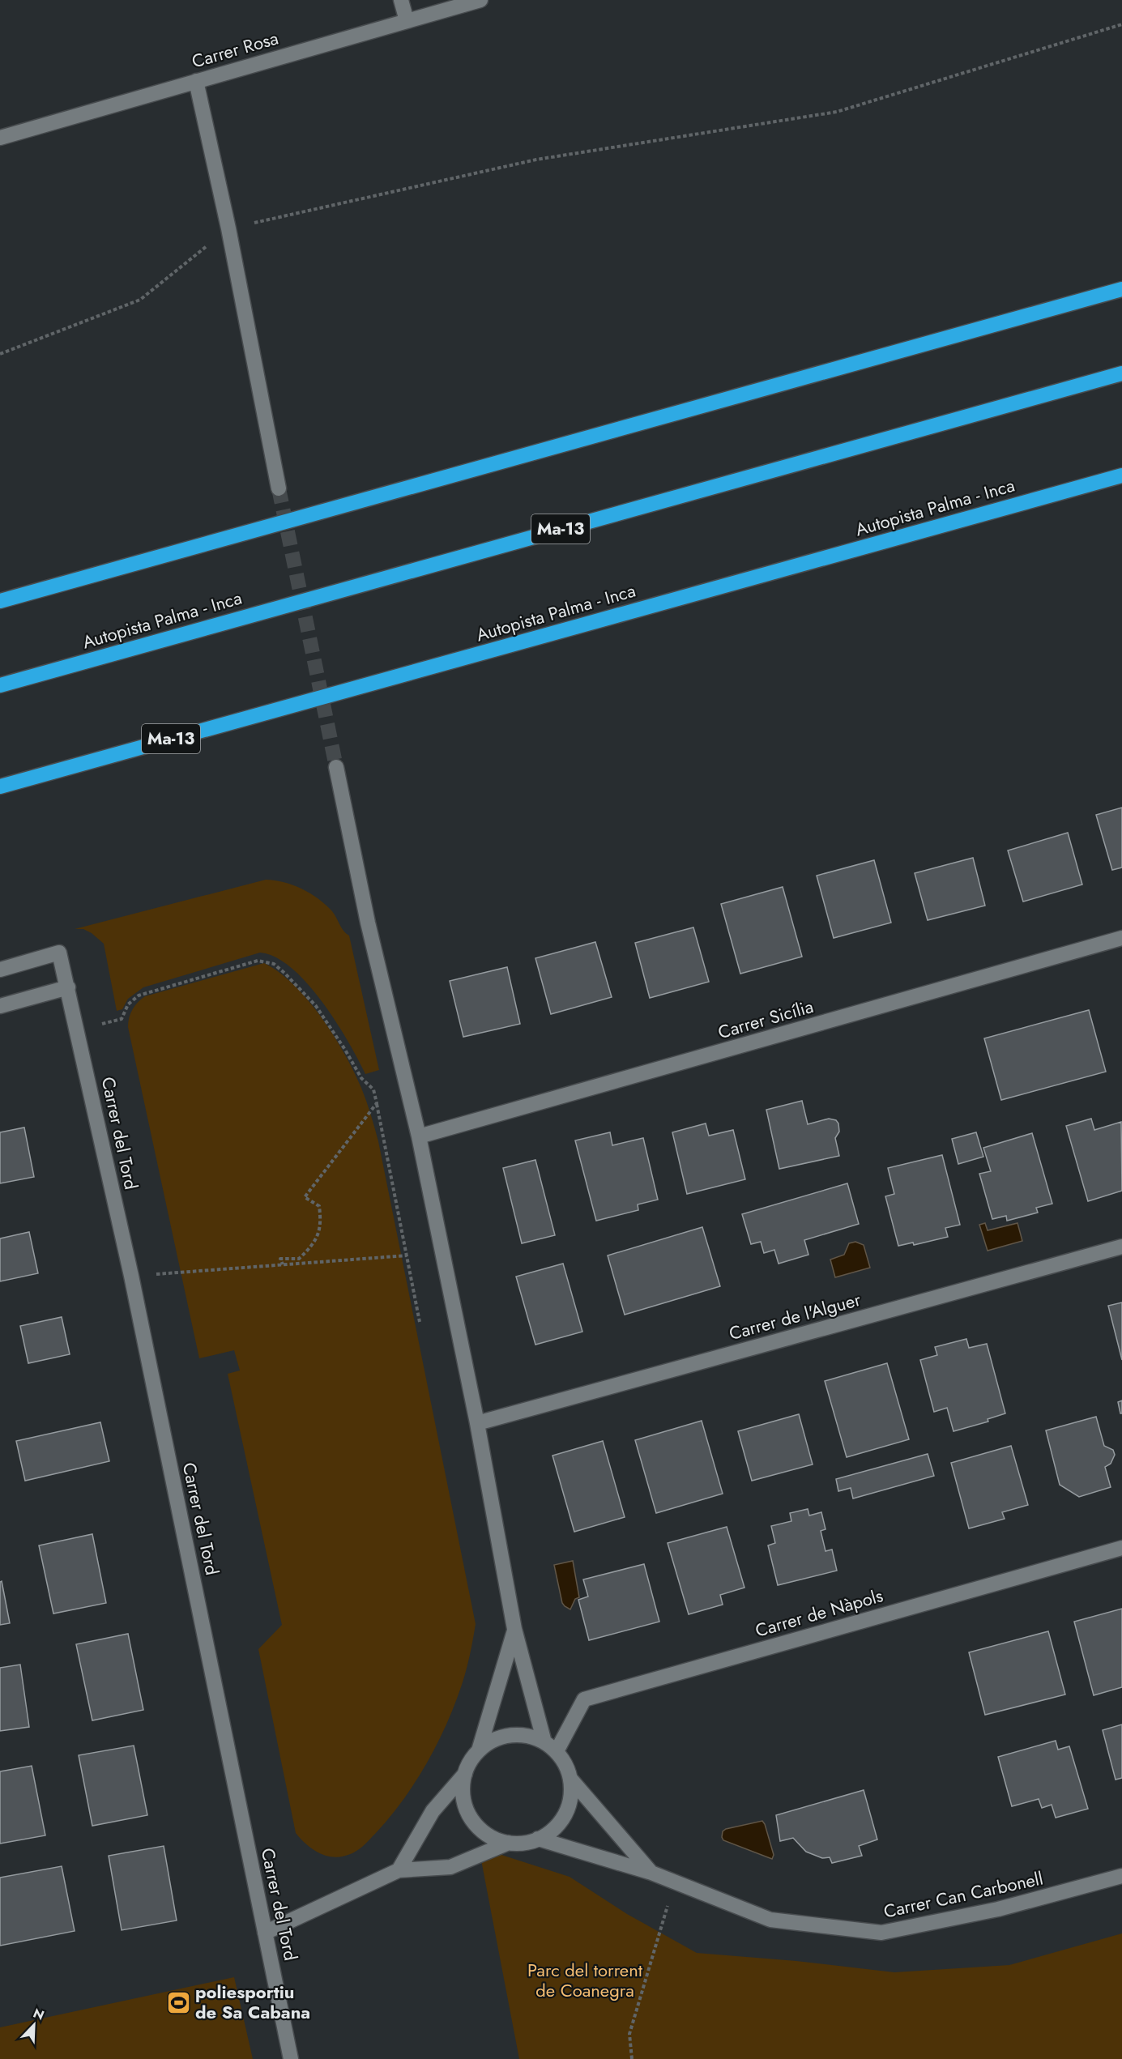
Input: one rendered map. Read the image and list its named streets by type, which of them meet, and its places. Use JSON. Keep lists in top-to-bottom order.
{
  "streets": {
    "highway": ["Autopista Palma - Inca", "Ma-13"],
    "street": [
      "Carrer Rosa",
      "Carrer Sicília",
      "Carrer del Tord",
      "Carrer de l'Alguer",
      "Carrer de Nàpols",
      "Carrer Can Carbonell"
    ]
  },
  "crossings": [
    ["Carrer de Nàpols", "Carrer Can Carbonell"]
  ],
  "parks": ["Parc del torrent de Coanegra"],
  "places": {
    "sports": ["poliesportiu de Sa Cabana"]
  },
  "north": "top right"
}
